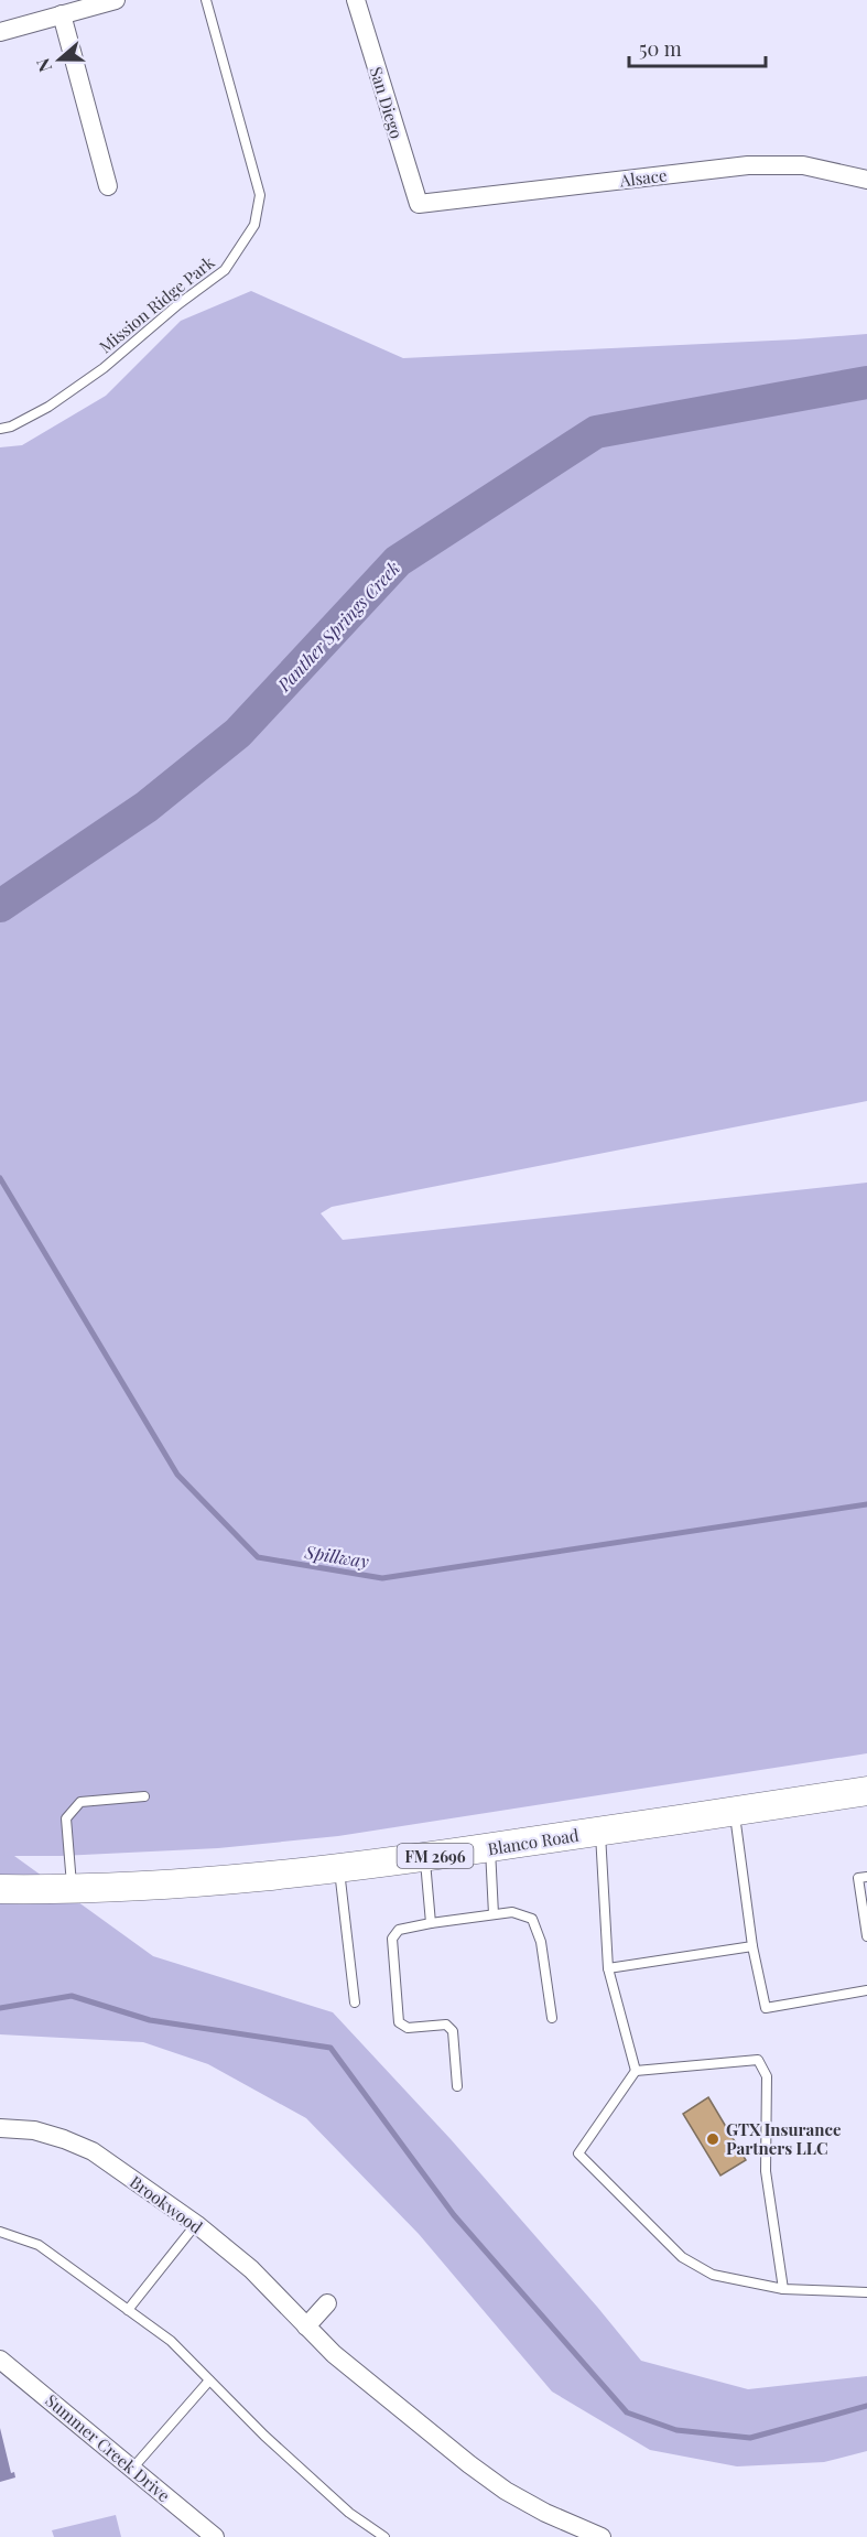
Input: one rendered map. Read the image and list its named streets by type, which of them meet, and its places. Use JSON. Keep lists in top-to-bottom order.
{
  "streets": {
    "main road": ["Blanco Road", "FM 2696"],
    "street": [
      "San Diego",
      "Alsace",
      "Brookwood",
      "Summer Creek Drive"
    ],
    "lane": ["Mission Ridge Park"]
  },
  "crossings": [
    ["San Diego", "Alsace"]
  ],
  "water": ["Panther Springs Creek", "Spillway"],
  "places": ["GTX Insurance Partners LLC"],
  "scale_bar": "50 m",
  "north": "left"
}
